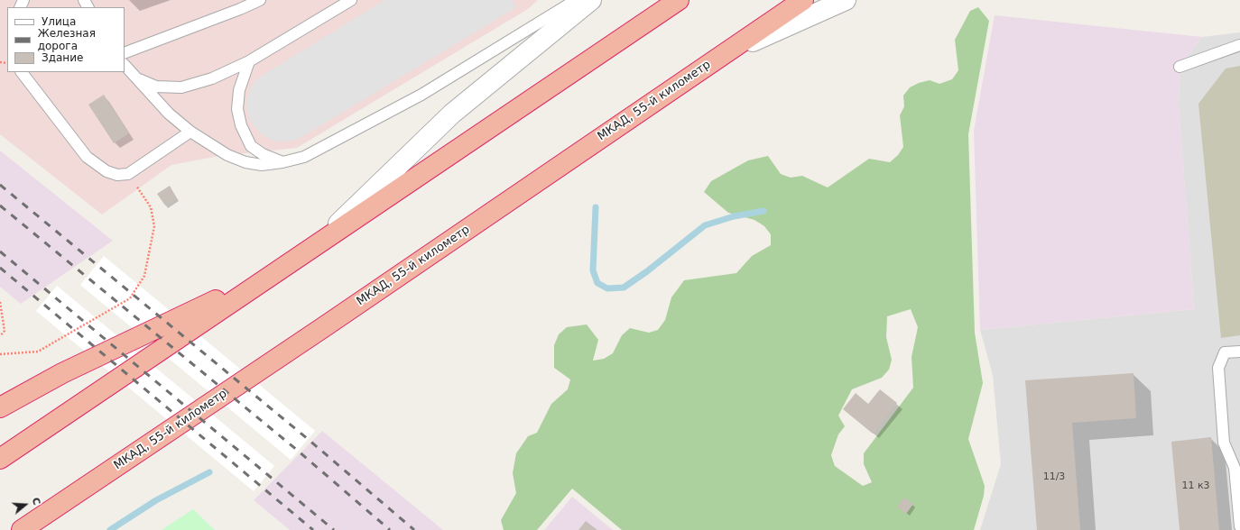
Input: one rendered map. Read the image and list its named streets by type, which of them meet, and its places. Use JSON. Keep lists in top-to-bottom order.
{
  "streets": {
    "highway": ["МКАД, 55-й километр"]
  },
  "house_numbers": ["11/3", "11 к3"],
  "legend": ["Улица", "Железная дорога", "Здание"],
  "north": "right"
}
